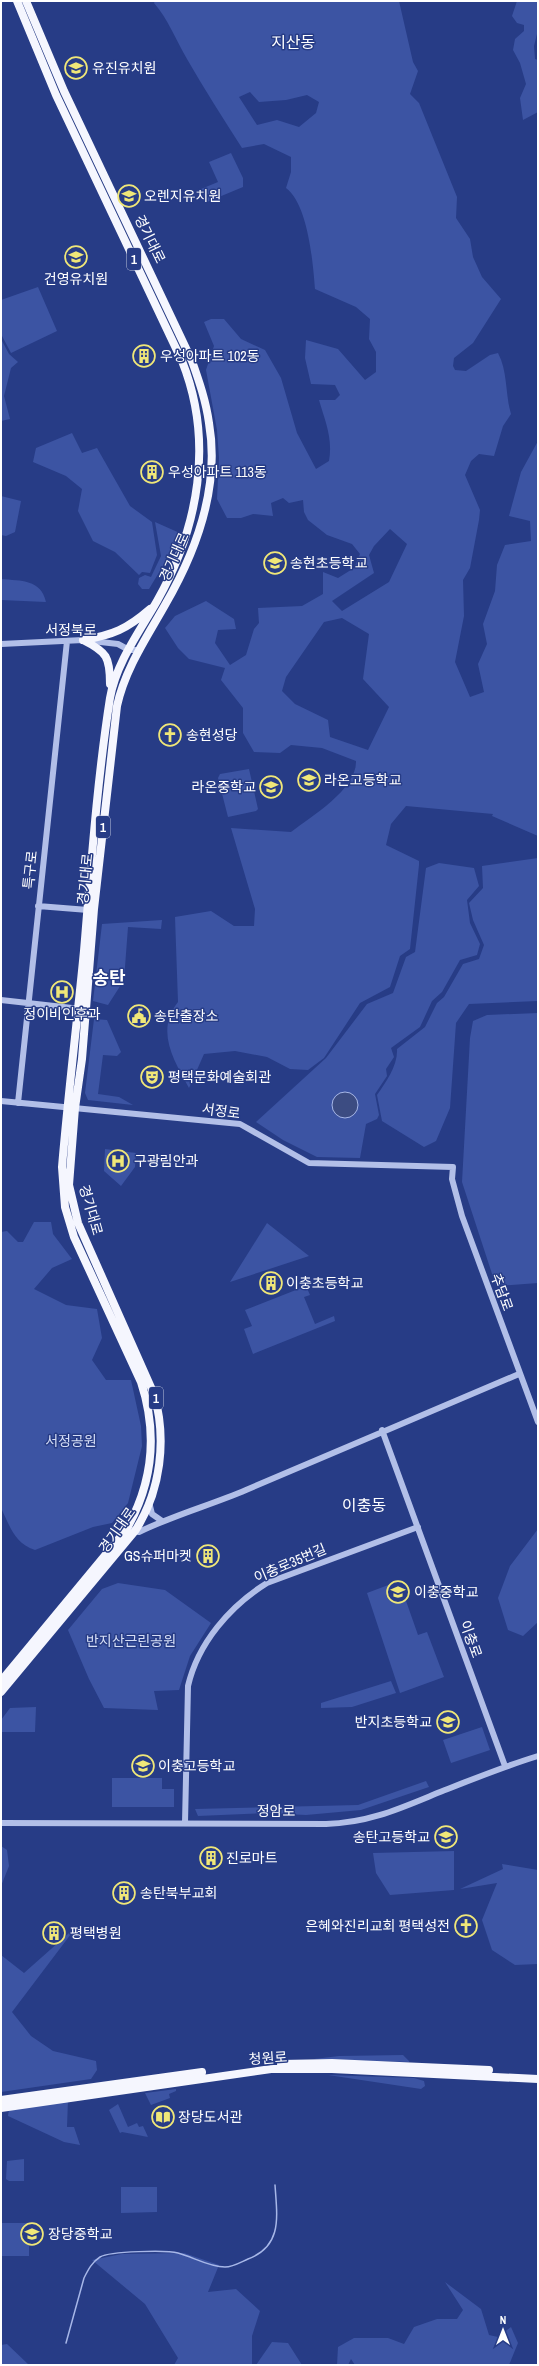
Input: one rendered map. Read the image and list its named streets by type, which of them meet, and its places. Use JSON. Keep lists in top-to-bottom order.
{
  "streets": {
    "main road": ["경기대로", "1", "청원로"],
    "street": [
      "서정북로",
      "특구로",
      "서정로",
      "추담로",
      "이충로35번길",
      "이충로",
      "정암로"
    ]
  },
  "crossings": [
    ["경기대로", "서정북로"],
    ["경기대로", "서정로"],
    ["서정북로", "특구로"],
    ["특구로", "서정로"],
    ["서정로", "추담로"],
    ["이충로35번길", "이충로"],
    ["이충로35번길", "정암로"],
    ["이충로", "정암로"]
  ],
  "districts": ["지산동", "송탄", "이충동"],
  "parks": ["서정공원", "반지산근린공원"],
  "places": {
    "school or university": [
      "유진유치원",
      "오렌지유치원",
      "건영유치원",
      "송현초등학교",
      "라온고등학교",
      "라온중학교",
      "이충중학교",
      "반지초등학교",
      "이충고등학교",
      "송탄고등학교",
      "장당중학교"
    ],
    "building": [
      "우성아파트 102동",
      "우성아파트 113동",
      "이충초등학교",
      "GS슈퍼마켓",
      "진로마트",
      "송탄북부교회",
      "평택병원"
    ],
    "church": ["송현성당", "은혜와진리교회 평택성전"],
    "hospital": ["정이비인후과", "구광림안과"],
    "public building": ["송탄출장소"],
    "theatre": ["평택문화예술회관"],
    "library": ["장당도서관"]
  },
  "north": "top"
}
